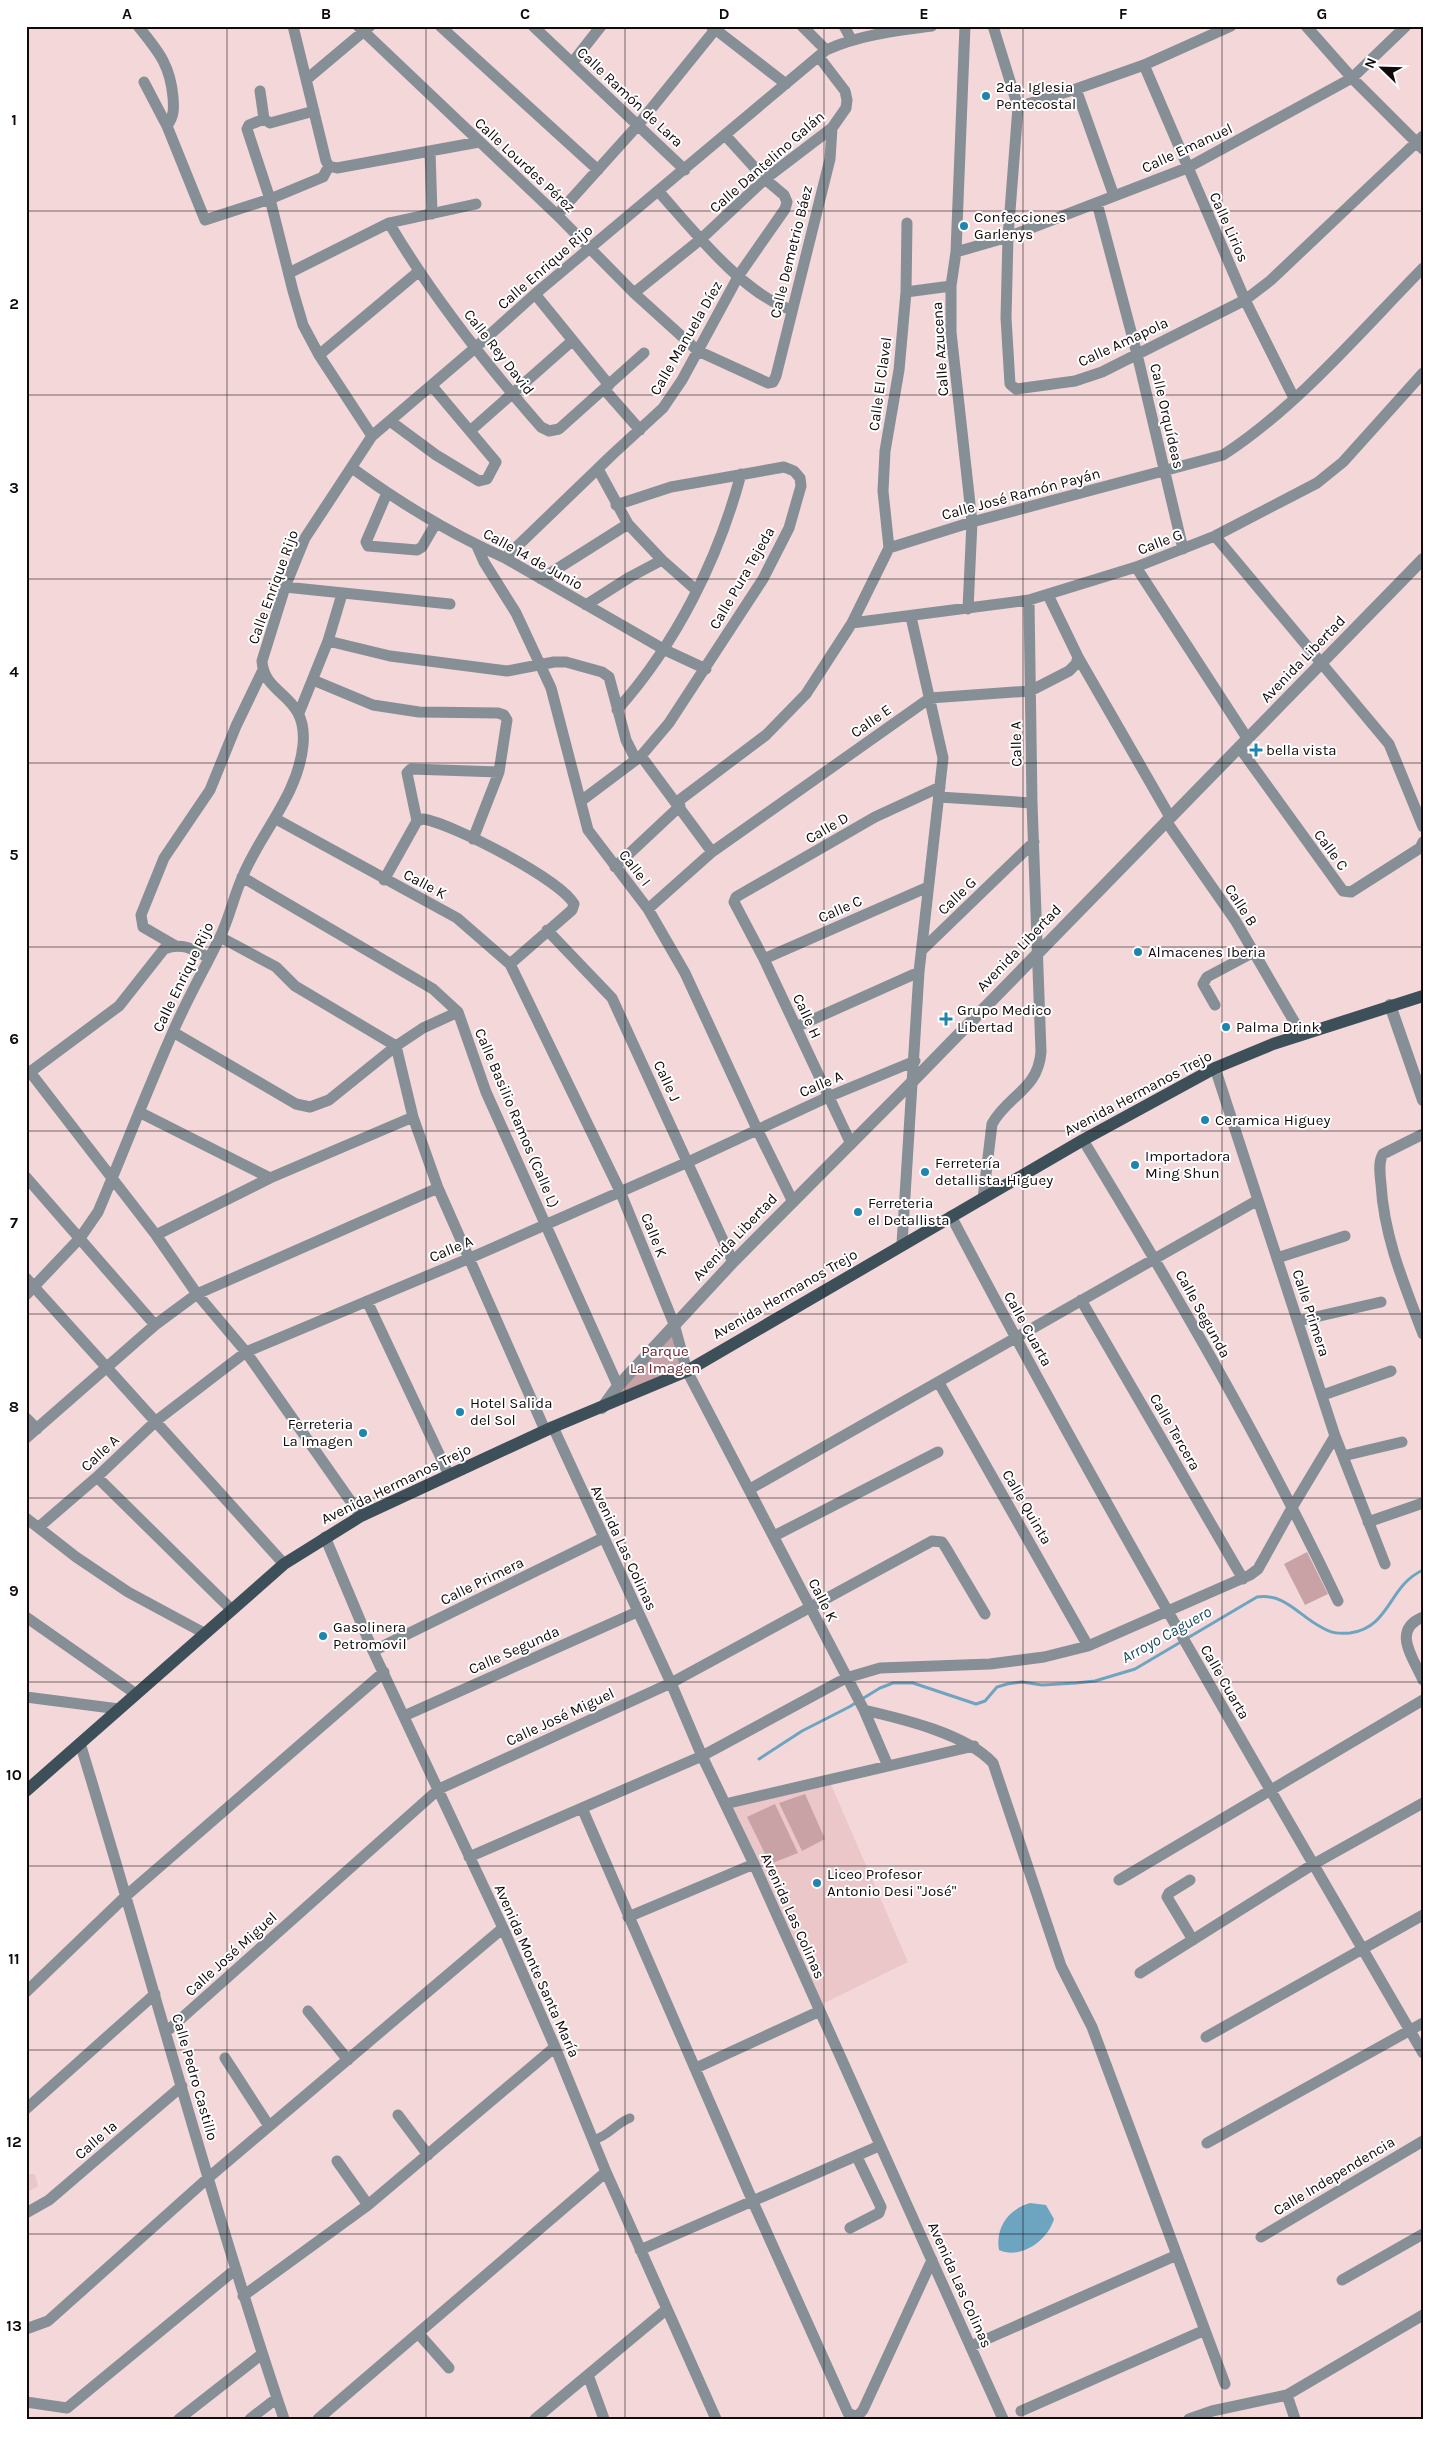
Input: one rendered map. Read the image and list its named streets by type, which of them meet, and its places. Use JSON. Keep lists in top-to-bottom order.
{
  "streets": {
    "main road": ["Avenida Hermanos Trejo"],
    "street": [
      "Calle Ramón de Lara",
      "Calle Emanuel",
      "Calle Dantelino Galán",
      "Calle Lourdes Pérez",
      "Calle Lirios",
      "Calle Demetrio Báez",
      "Calle Enrique Rijo",
      "Calle Manuela Díez",
      "Calle Amapola",
      "Calle Azucena",
      "Calle Rey David",
      "Calle El Clavel",
      "Calle Orquídeas",
      "Calle José Ramón Payán",
      "Calle G",
      "Calle 14 de Junio",
      "Calle Pura Tejeda",
      "Avenida Libertad",
      "Calle E",
      "Calle A",
      "Calle D",
      "Calle C",
      "Calle I",
      "Calle K",
      "Calle B",
      "Calle H",
      "Calle J",
      "Calle Basilio Ramos (Calle L)",
      "Calle Primera",
      "Calle Segunda",
      "Calle Cuarta",
      "Calle Tercera",
      "Calle Quinta",
      "Avenida Las Colinas",
      "Calle José Miguel",
      "Avenida Monte Santa María",
      "Calle Pedro Castillo",
      "Calle 1a",
      "Calle Independencia"
    ]
  },
  "crossings": [
    ["Calle Ramón de Lara", "Calle Enrique Rijo"],
    ["Calle Emanuel", "Calle Lirios"],
    ["Calle Emanuel", "Calle Amapola"],
    ["Calle Emanuel", "Calle Azucena"],
    ["Calle Emanuel", "Calle Orquídeas"],
    ["Calle Dantelino Galán", "Calle Lourdes Pérez"],
    ["Calle Dantelino Galán", "Calle Demetrio Báez"],
    ["Calle Dantelino Galán", "Calle Enrique Rijo"],
    ["Calle Dantelino Galán", "Calle Manuela Díez"],
    ["Calle Lourdes Pérez", "Calle Demetrio Báez"],
    ["Calle Lourdes Pérez", "Calle Enrique Rijo"],
    ["Calle Lourdes Pérez", "Calle Manuela Díez"],
    ["Calle Lirios", "Calle Amapola"],
    ["Calle Lirios", "Calle José Ramón Payán"],
    ["Calle Enrique Rijo", "Calle Manuela Díez"],
    ["Calle Enrique Rijo", "Calle Rey David"],
    ["Calle Enrique Rijo", "Calle 14 de Junio"],
    ["Calle Enrique Rijo", "Calle K"],
    ["Calle Enrique Rijo", "Calle Basilio Ramos (Calle L)"],
    ["Calle Manuela Díez", "Calle 14 de Junio"],
    ["Calle Amapola", "Calle Orquídeas"],
    ["Calle Azucena", "Calle José Ramón Payán"],
    ["Calle Azucena", "Calle G"],
    ["Calle El Clavel", "Calle José Ramón Payán"],
    ["Calle Orquídeas", "Calle José Ramón Payán"],
    ["Calle Orquídeas", "Calle G"],
    ["Calle G", "Calle A"],
    ["Calle G", "Calle C"],
    ["Calle 14 de Junio", "Calle Pura Tejeda"],
    ["Calle 14 de Junio", "Calle I"],
    ["Calle Pura Tejeda", "Calle I"],
    ["Avenida Libertad", "Calle A"],
    ["Avenida Libertad", "Calle C"],
    ["Avenida Libertad", "Calle I"],
    ["Avenida Libertad", "Calle K"],
    ["Avenida Libertad", "Calle B"],
    ["Avenida Libertad", "Calle H"],
    ["Avenida Libertad", "Calle J"],
    ["Avenida Libertad", "Avenida Hermanos Trejo"],
    ["Avenida Libertad", "Calle Basilio Ramos (Calle L)"],
    ["Calle E", "Calle I"],
    ["Calle A", "Calle I"],
    ["Calle A", "Calle K"],
    ["Calle A", "Calle H"],
    ["Calle A", "Calle J"],
    ["Calle A", "Avenida Hermanos Trejo"],
    ["Calle A", "Calle Basilio Ramos (Calle L)"],
    ["Calle A", "Avenida Las Colinas"],
    ["Calle D", "Calle H"],
    ["Calle C", "Calle H"],
    ["Calle K", "Avenida Hermanos Trejo"],
    ["Calle K", "Calle José Miguel"],
    ["Calle B", "Avenida Hermanos Trejo"],
    ["Avenida Hermanos Trejo", "Calle Primera"],
    ["Avenida Hermanos Trejo", "Calle Segunda"],
    ["Avenida Hermanos Trejo", "Calle Cuarta"],
    ["Avenida Hermanos Trejo", "Avenida Las Colinas"],
    ["Avenida Hermanos Trejo", "Avenida Monte Santa María"],
    ["Avenida Hermanos Trejo", "Calle Pedro Castillo"],
    ["Calle Primera", "Avenida Las Colinas"],
    ["Calle Primera", "Avenida Monte Santa María"],
    ["Calle Segunda", "Avenida Las Colinas"],
    ["Calle Segunda", "Avenida Monte Santa María"],
    ["Avenida Las Colinas", "Calle José Miguel"],
    ["Calle José Miguel", "Avenida Monte Santa María"],
    ["Calle José Miguel", "Calle Pedro Castillo"],
    ["Calle Pedro Castillo", "Calle 1a"]
  ],
  "water": ["Arroyo Caguero"],
  "parks": ["Parque La Imagen"],
  "places": {
    "other": [
      "2da. Iglesia Pentecostal",
      "Confecciones Garlenys",
      "Almacenes Iberia",
      "Palma Drink",
      "Ceramica Higuey",
      "Importadora Ming Shun",
      "Ferretería detallista. Higuey",
      "Ferreteria el Detallista",
      "Hotel Salida del Sol",
      "Ferreteria La Imagen",
      "Gasolinera Petromovil",
      "Liceo Profesor Antonio Desi \"José\""
    ],
    "health": ["bella vista", "Grupo Medico Libertad"]
  },
  "north": "top left",
  "grid": {
    "columns": [
      "A",
      "B",
      "C",
      "D",
      "E",
      "F",
      "G"
    ],
    "rows": [
      "1",
      "2",
      "3",
      "4",
      "5",
      "6",
      "7",
      "8",
      "9",
      "10",
      "11",
      "12",
      "13"
    ]
  }
}
